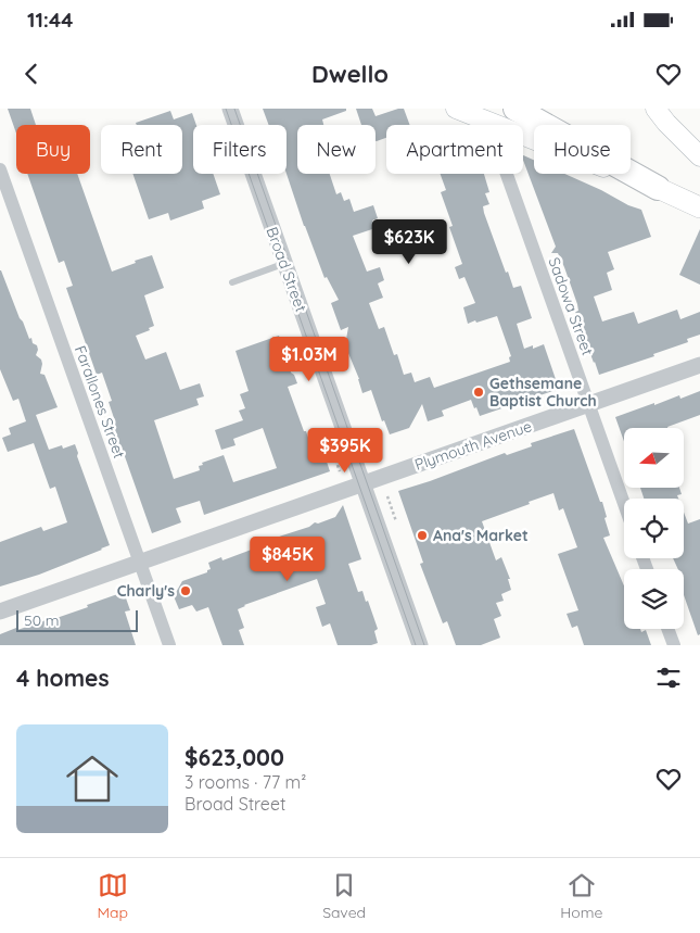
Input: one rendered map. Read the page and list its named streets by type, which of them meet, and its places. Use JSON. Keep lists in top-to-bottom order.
{
  "streets": {
    "street": [
      "Broad Street",
      "Sadowa Street",
      "Farallones Street",
      "Plymouth Avenue"
    ]
  },
  "crossings": [
    ["Broad Street", "Plymouth Avenue"],
    ["Sadowa Street", "Plymouth Avenue"],
    ["Farallones Street", "Plymouth Avenue"]
  ],
  "places": ["Gethsemane Baptist Church", "Ana's Market", "Charly's"],
  "scale_bar": "50 m",
  "north": "left",
  "page": {
    "status": "11:44",
    "header": "Dwello",
    "chip": [
      "Buy",
      "Rent",
      "Filters",
      "New",
      "Apartment",
      "House"
    ],
    "price": [
      "$623K",
      "$1.03M",
      "$395K",
      "$845K"
    ],
    "scale": "50 m",
    "heading": "4 homes",
    "list": [
      {
        "name": "$623,000",
        "note": "3 rooms · 77 m² · Broad Street"
      }
    ],
    "tabs": ["Map", "Saved", "Home"]
  }
}
